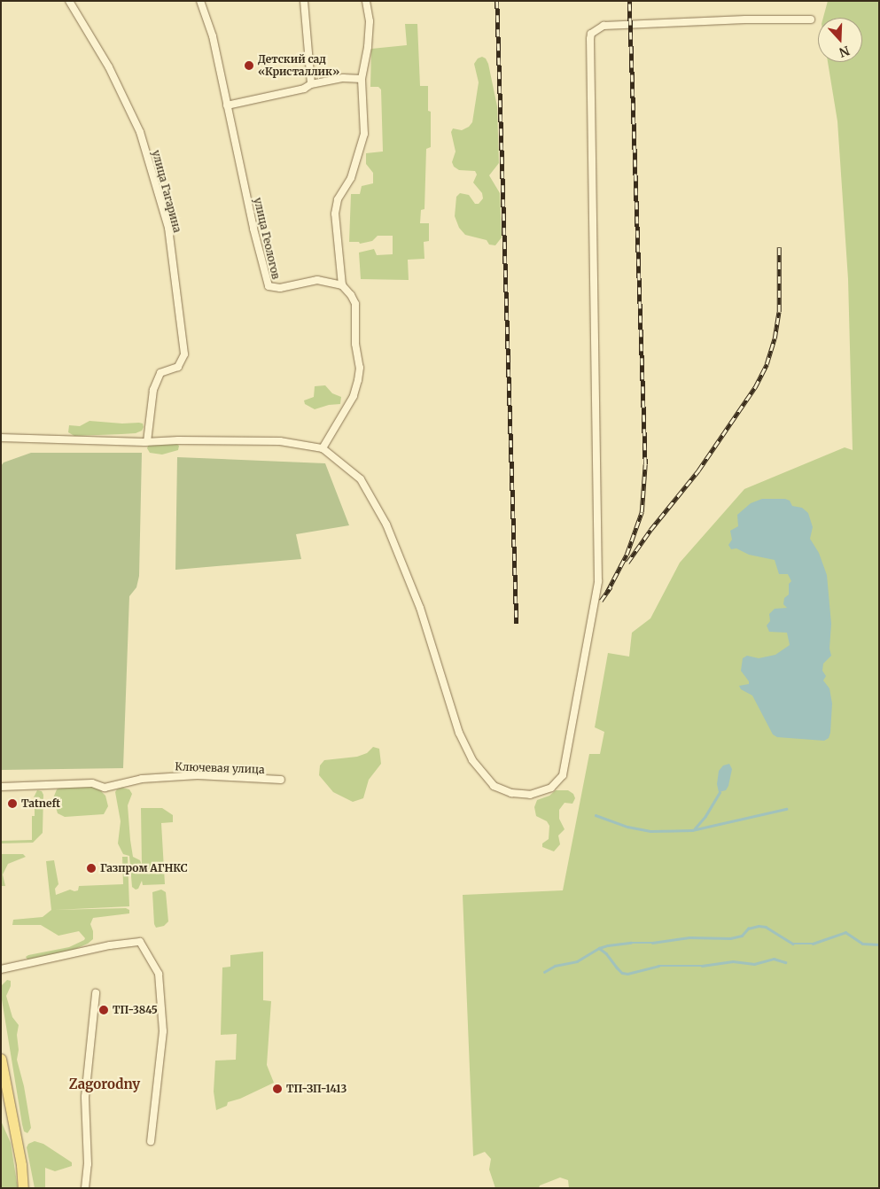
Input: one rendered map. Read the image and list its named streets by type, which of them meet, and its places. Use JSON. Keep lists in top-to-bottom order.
{
  "streets": {
    "street": ["улица Гагарина", "улица Геологов", "Ключевая улица"]
  },
  "districts": ["Zagorodny"],
  "places": [
    "Детский сад «Кристаллик»",
    "Tatneft",
    "Газпром АГНКС",
    "ТП-3845",
    "ТП-ЗП-1413"
  ],
  "north": "bottom"
}
